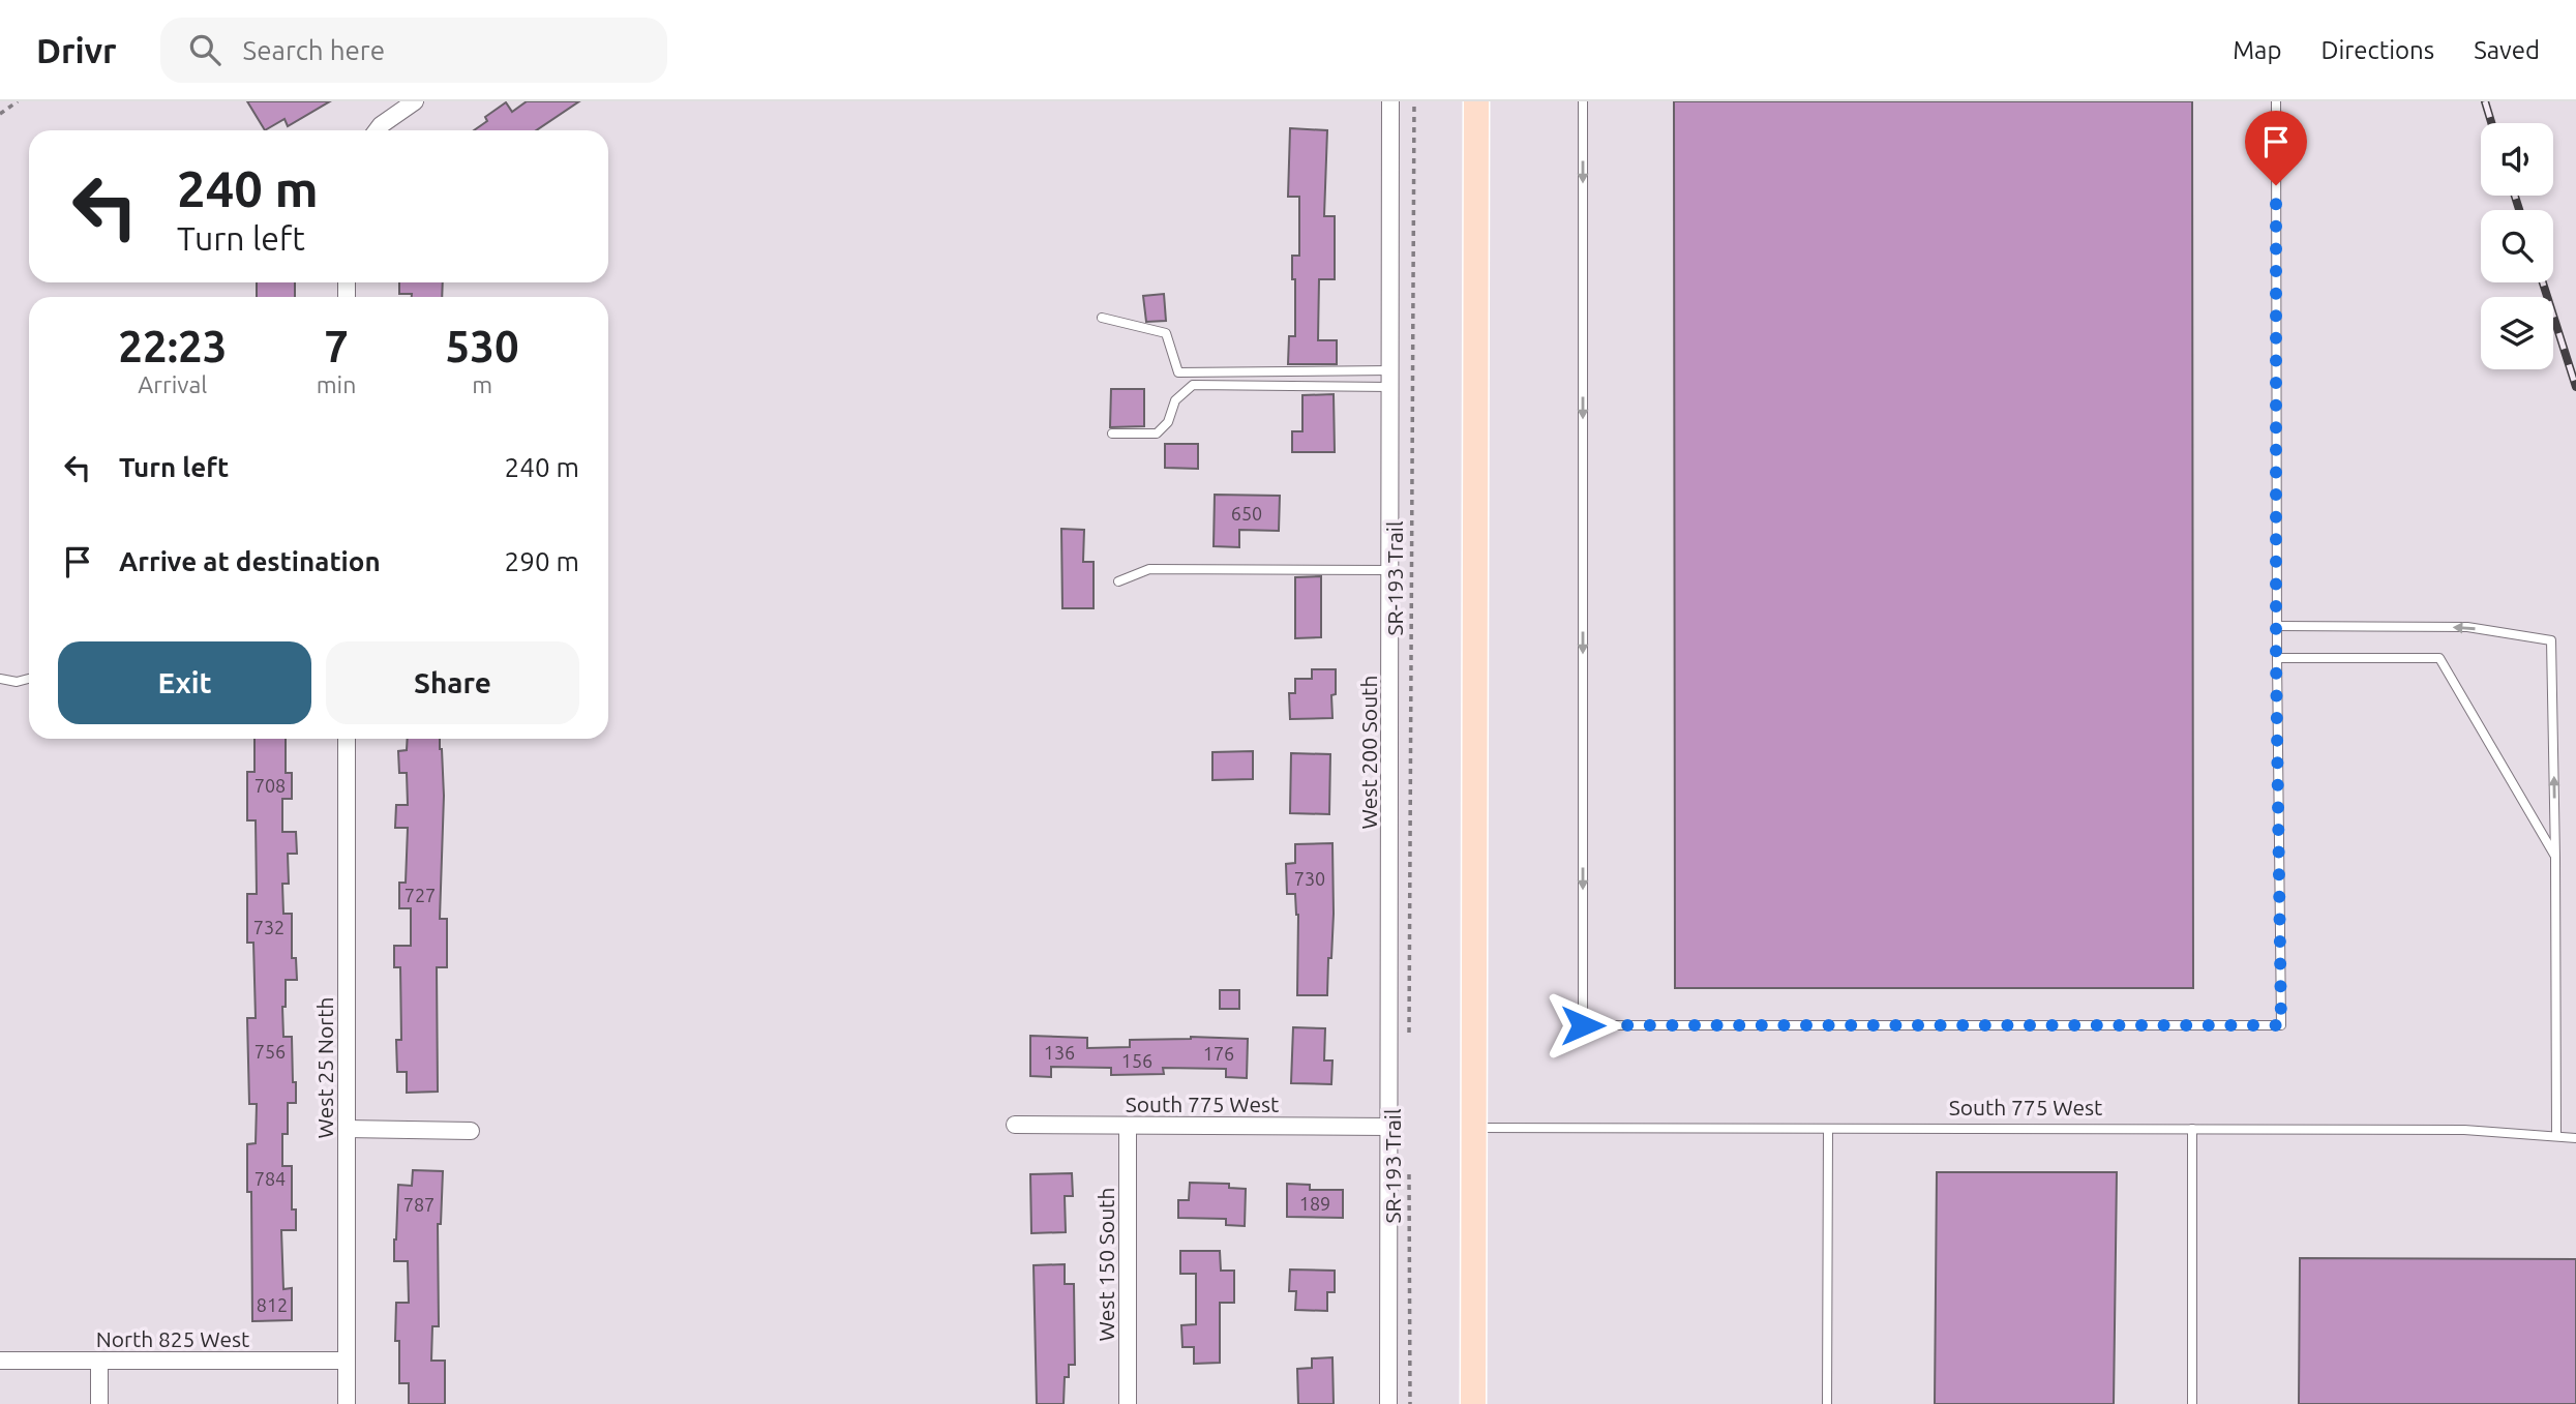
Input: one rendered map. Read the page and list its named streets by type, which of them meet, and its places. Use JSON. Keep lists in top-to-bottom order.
{
  "streets": {
    "street": [
      "West 200 South",
      "West 25 North",
      "South 775 West",
      "West 150 South",
      "North 825 West"
    ],
    "path": ["SR-193 Trail"]
  },
  "crossings": [
    ["West 200 South", "South 775 West"],
    ["West 25 North", "North 825 West"],
    ["South 775 West", "West 150 South"]
  ],
  "house_numbers": [
    "650",
    "708",
    "730",
    "727",
    "732",
    "756",
    "136",
    "176",
    "156",
    "784",
    "189",
    "787",
    "812"
  ],
  "page": {
    "header": "Drivr",
    "search": "Search here",
    "nav": ["Map", "Directions", "Saved"],
    "turn": ["240 m", "Turn left"],
    "eta": [
      "22:23",
      "Arrival",
      "7",
      "min",
      "530",
      "m"
    ],
    "list": [
      {
        "name": "Turn left",
        "value": "240 m"
      },
      {
        "name": "Arrive at destination",
        "value": "290 m"
      }
    ],
    "buttons": ["Exit", "Share"]
  }
}
